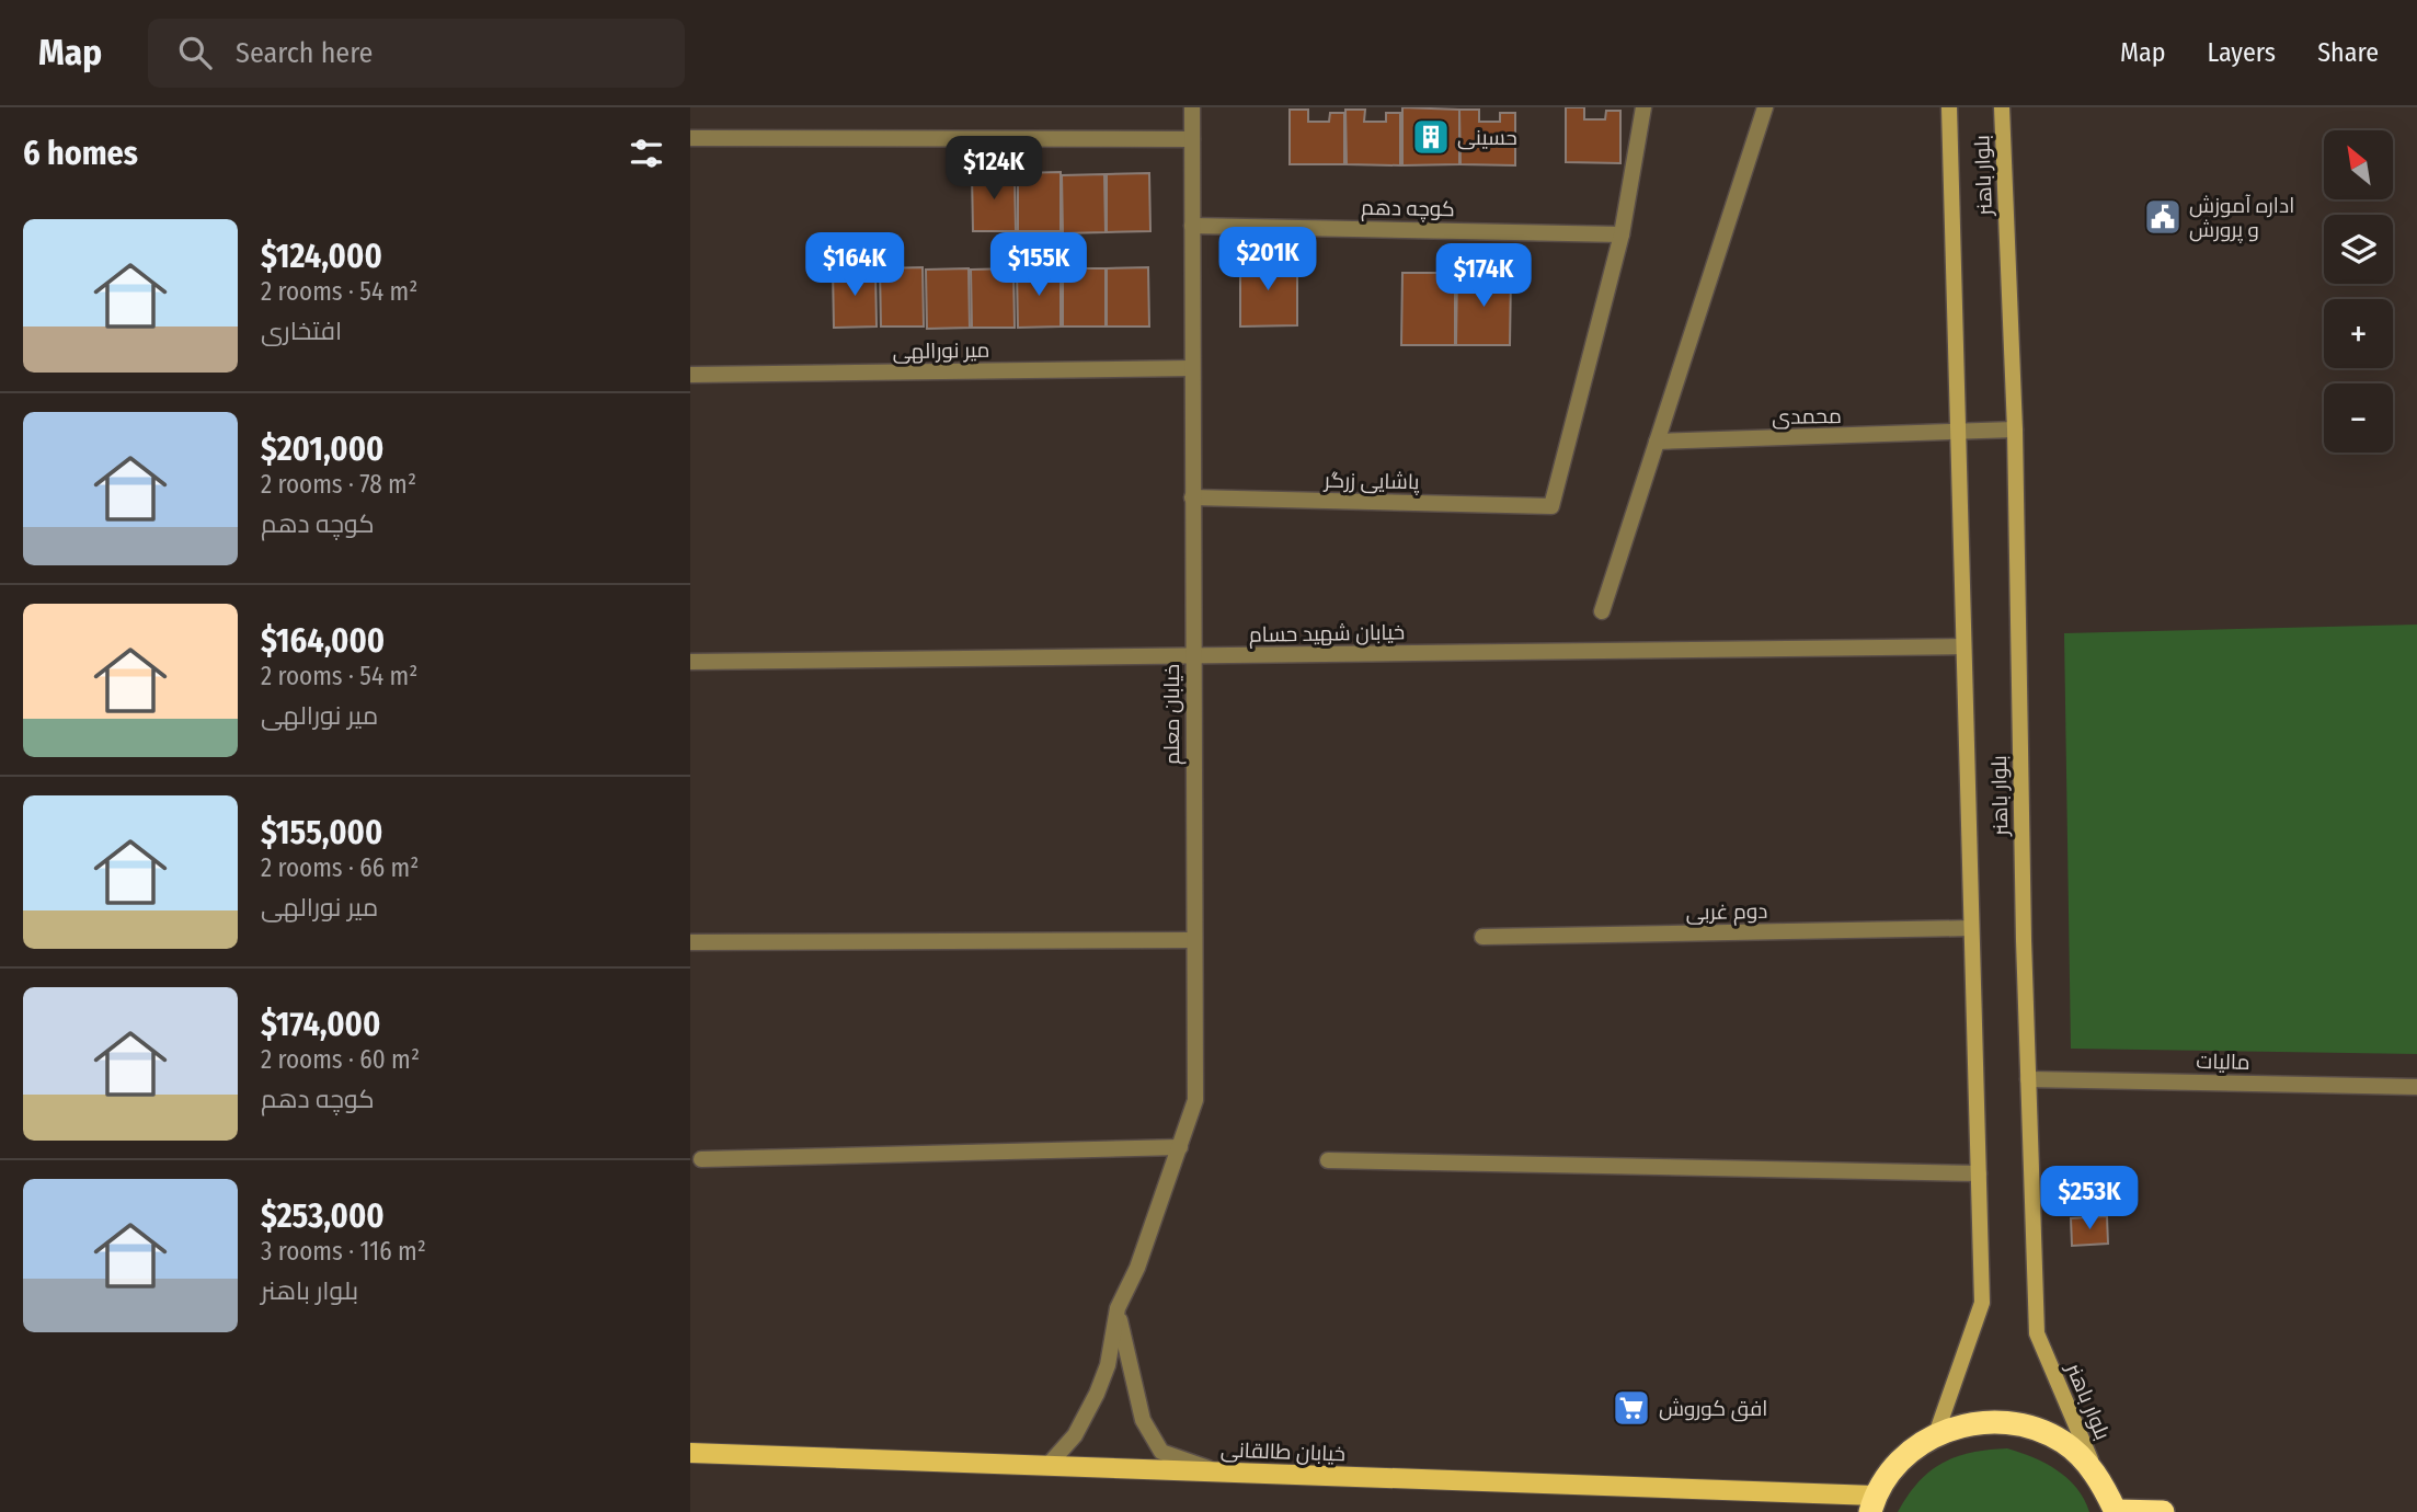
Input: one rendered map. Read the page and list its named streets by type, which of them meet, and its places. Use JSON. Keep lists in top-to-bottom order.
{
  "streets": {
    "main road": ["خیابان طالقانی"],
    "street": [
      "بلوار باهنر",
      "کوچه دهم",
      "میر نورالهی",
      "محمدی",
      "پاشایی زرگر",
      "خیابان شهید حسام",
      "خیابان معلم",
      "دوم غربی",
      "مالیات"
    ]
  },
  "crossings": [
    ["بلوار باهنر", "محمدی"],
    ["بلوار باهنر", "خیابان شهید حسام"],
    ["بلوار باهنر", "دوم غربی"],
    ["بلوار باهنر", "مالیات"],
    ["کوچه دهم", "پاشایی زرگر"],
    ["کوچه دهم", "خیابان معلم"],
    ["میر نورالهی", "خیابان معلم"],
    ["پاشایی زرگر", "خیابان معلم"],
    ["خیابان شهید حسام", "خیابان معلم"],
    ["خیابان معلم", "خیابان طالقانی"]
  ],
  "places": {
    "building": ["حسینی"],
    "public building": ["اداره آموزش و پرورش"],
    "supermarket": ["افق کوروش"]
  },
  "north": "top left",
  "page": {
    "header": "Map",
    "search": "Search here",
    "nav": ["Map", "Layers", "Share"],
    "heading": "6 homes",
    "map_buttons": ["+", "−"],
    "price": [
      "$124K",
      "$201K",
      "$164K",
      "$155K",
      "$174K",
      "$253K"
    ],
    "list": [
      {
        "name": "$124,000",
        "note": "2 rooms · 54 m² · افتخاری"
      },
      {
        "name": "$201,000",
        "note": "2 rooms · 78 m² · کوچه دهم"
      },
      {
        "name": "$164,000",
        "note": "2 rooms · 54 m² · میر نورالهی"
      },
      {
        "name": "$155,000",
        "note": "2 rooms · 66 m² · میر نورالهی"
      },
      {
        "name": "$174,000",
        "note": "2 rooms · 60 m² · کوچه دهم"
      },
      {
        "name": "$253,000",
        "note": "3 rooms · 116 m² · بلوار باهنر"
      }
    ]
  }
}
